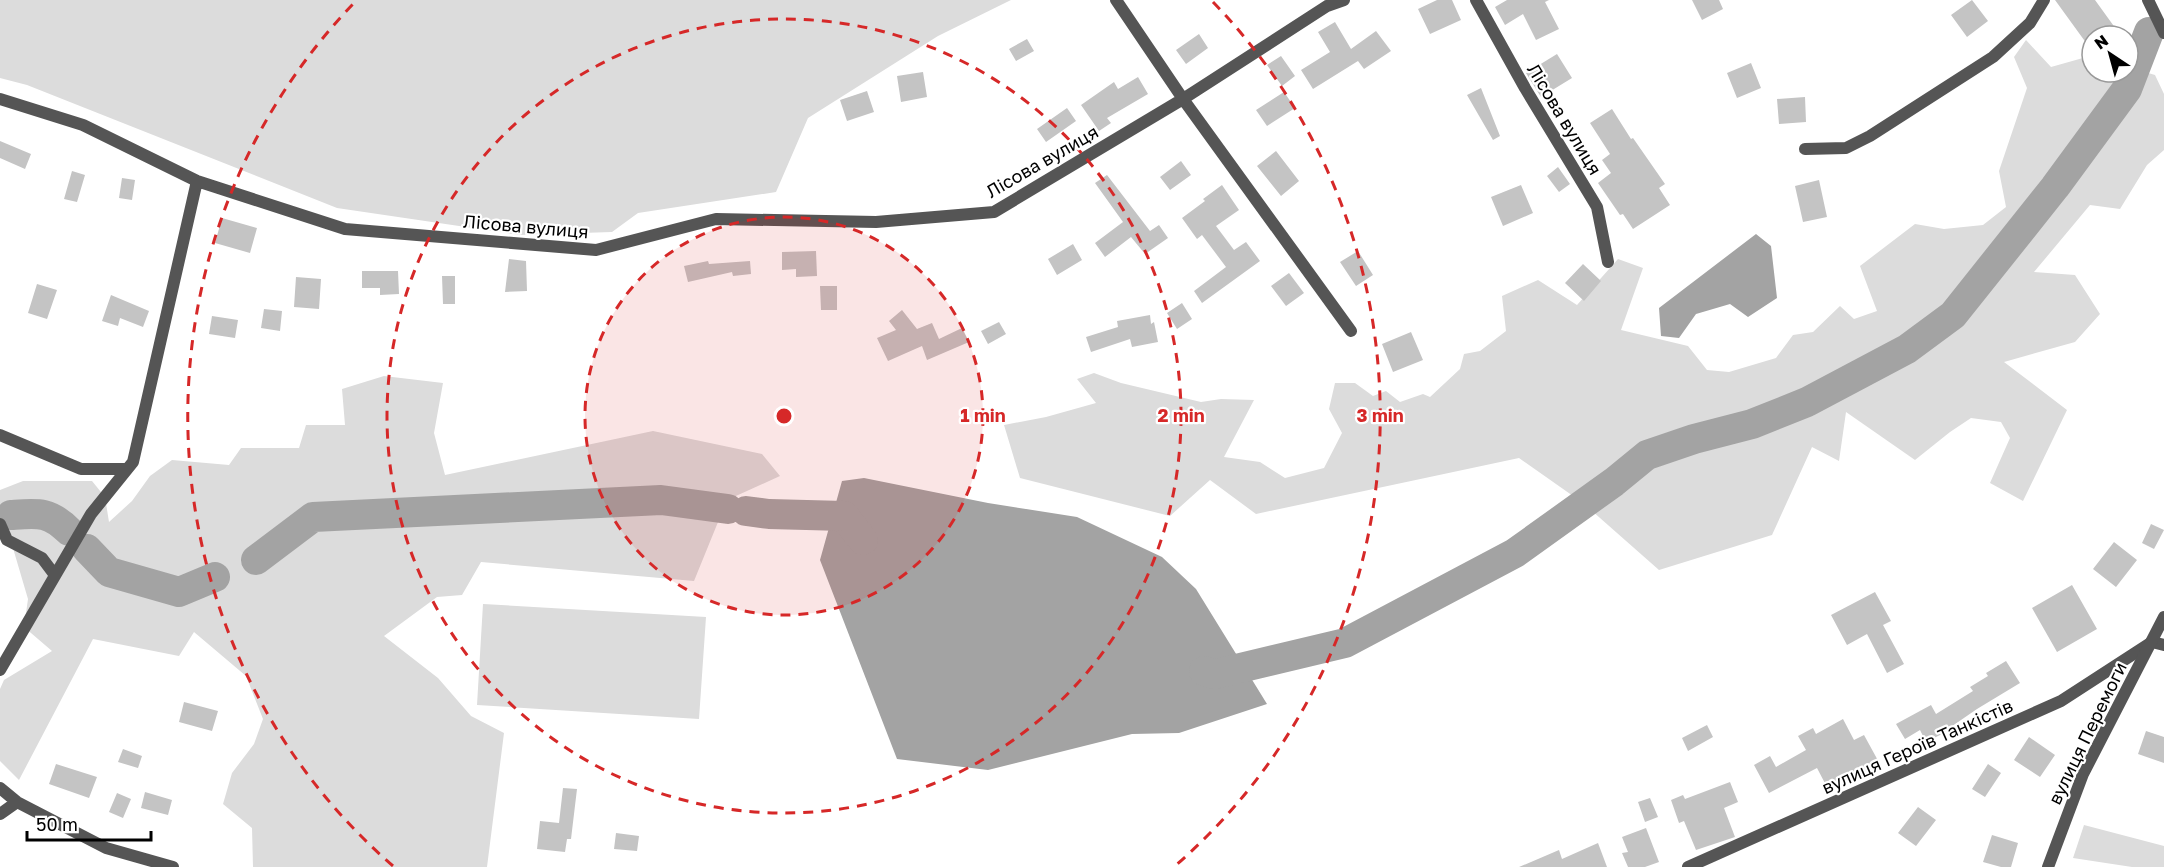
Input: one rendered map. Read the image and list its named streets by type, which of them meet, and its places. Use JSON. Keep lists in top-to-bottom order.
{
  "streets": {
    "street": ["Лісова вулиця", "вулиця Перемоги", "вулиця Героїв Танкістів"]
  },
  "crossings": [
    ["вулиця Перемоги", "вулиця Героїв Танкістів"]
  ],
  "scale_bar": "50 m",
  "north": "top left",
  "rings": ["1 min", "2 min", "3 min"]
}
